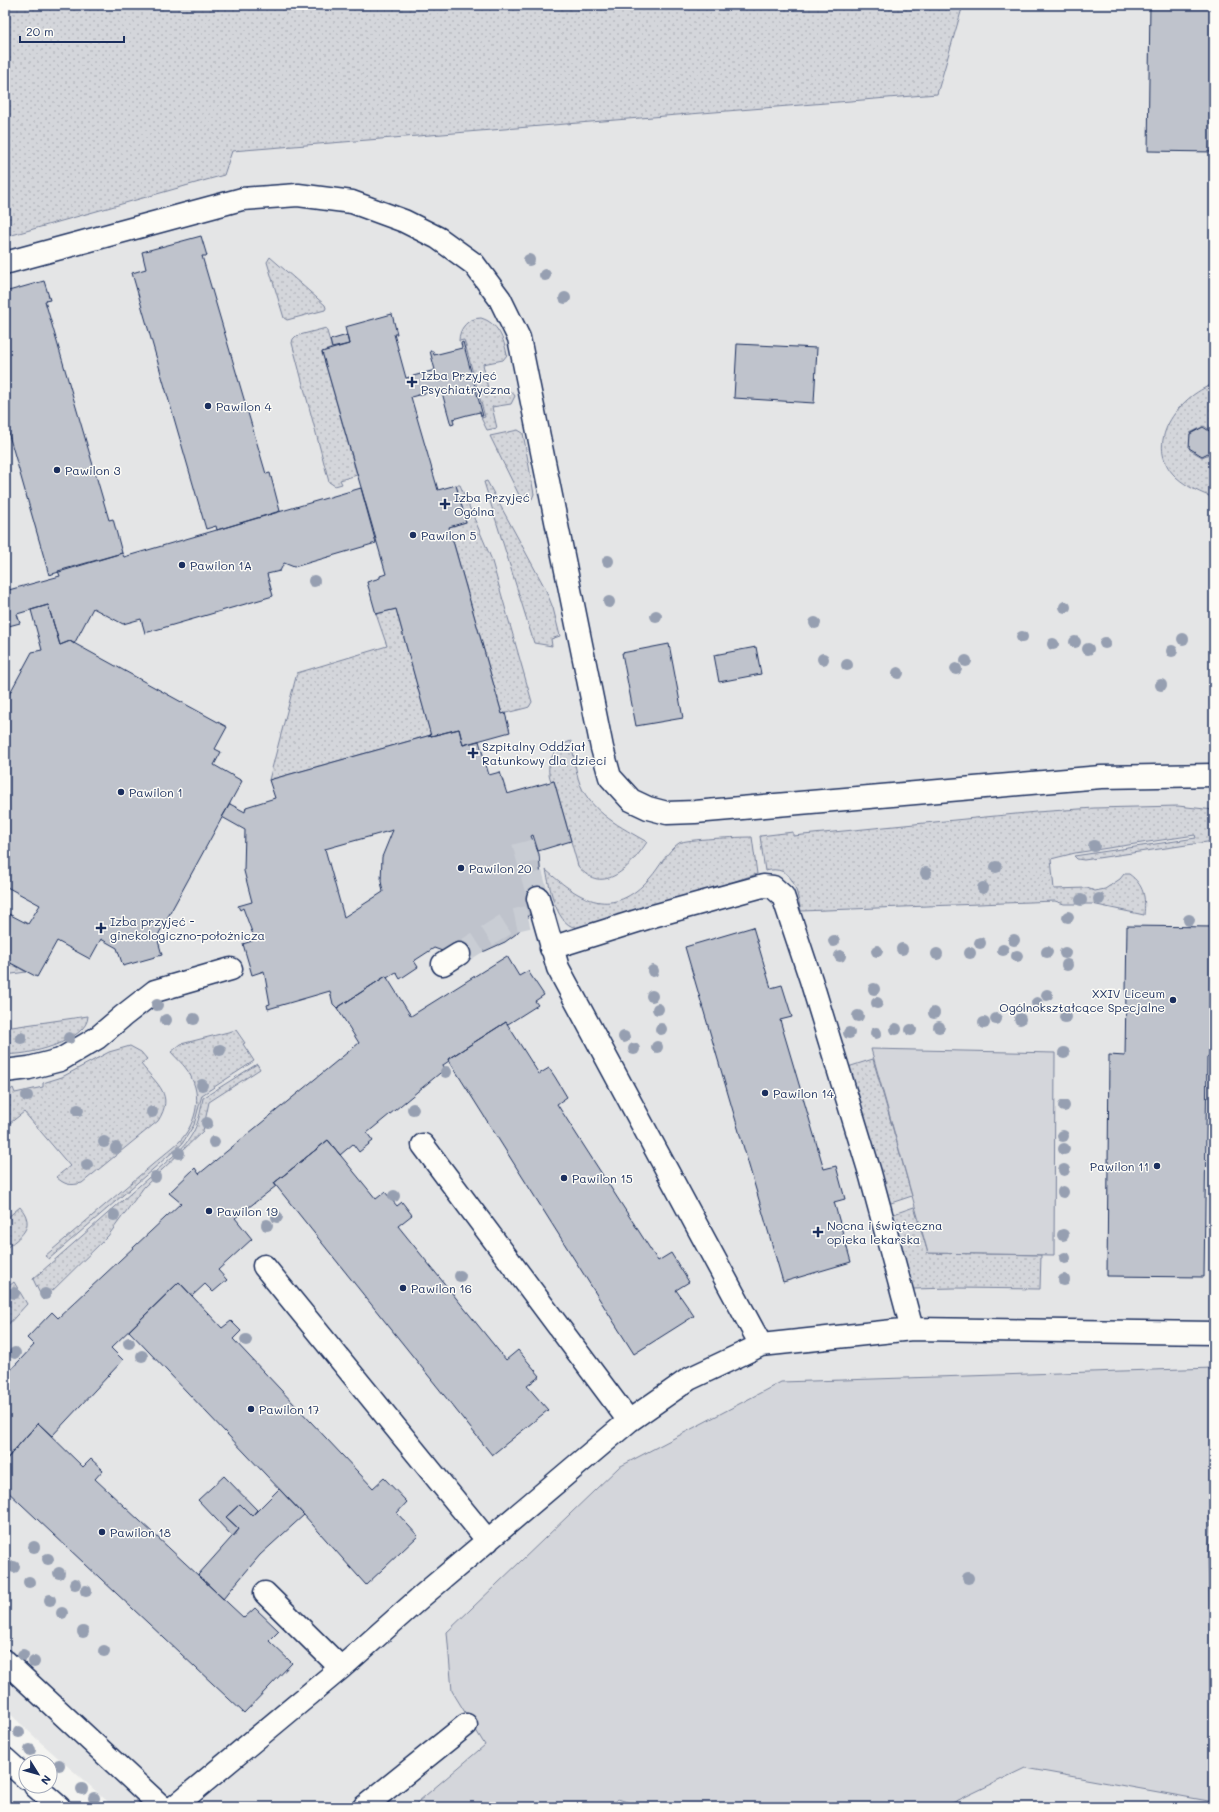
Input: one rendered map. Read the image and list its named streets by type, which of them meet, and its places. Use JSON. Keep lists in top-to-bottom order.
{
  "places": {
    "health": [
      "Izba Przyjęć Psychiatryczna",
      "Izba Przyjęć Ogólna",
      "Szpitalny Oddział Ratunkowy dla dzieci",
      "Izba przyjęć - ginekologiczno-położnicza",
      "Nocna i świąteczna opieka lekarska"
    ],
    "other": [
      "Pawilon 4",
      "Pawilon 3",
      "Pawilon 5",
      "Pawilon 1A",
      "Pawilon 1",
      "Pawilon 20",
      "XXIV Liceum Ogólnokształcące Specjalne",
      "Pawilon 14",
      "Pawilon 11",
      "Pawilon 15",
      "Pawilon 19",
      "Pawilon 16",
      "Pawilon 17",
      "Pawilon 18"
    ]
  },
  "scale_bar": "20 m",
  "north": "bottom right"
}
